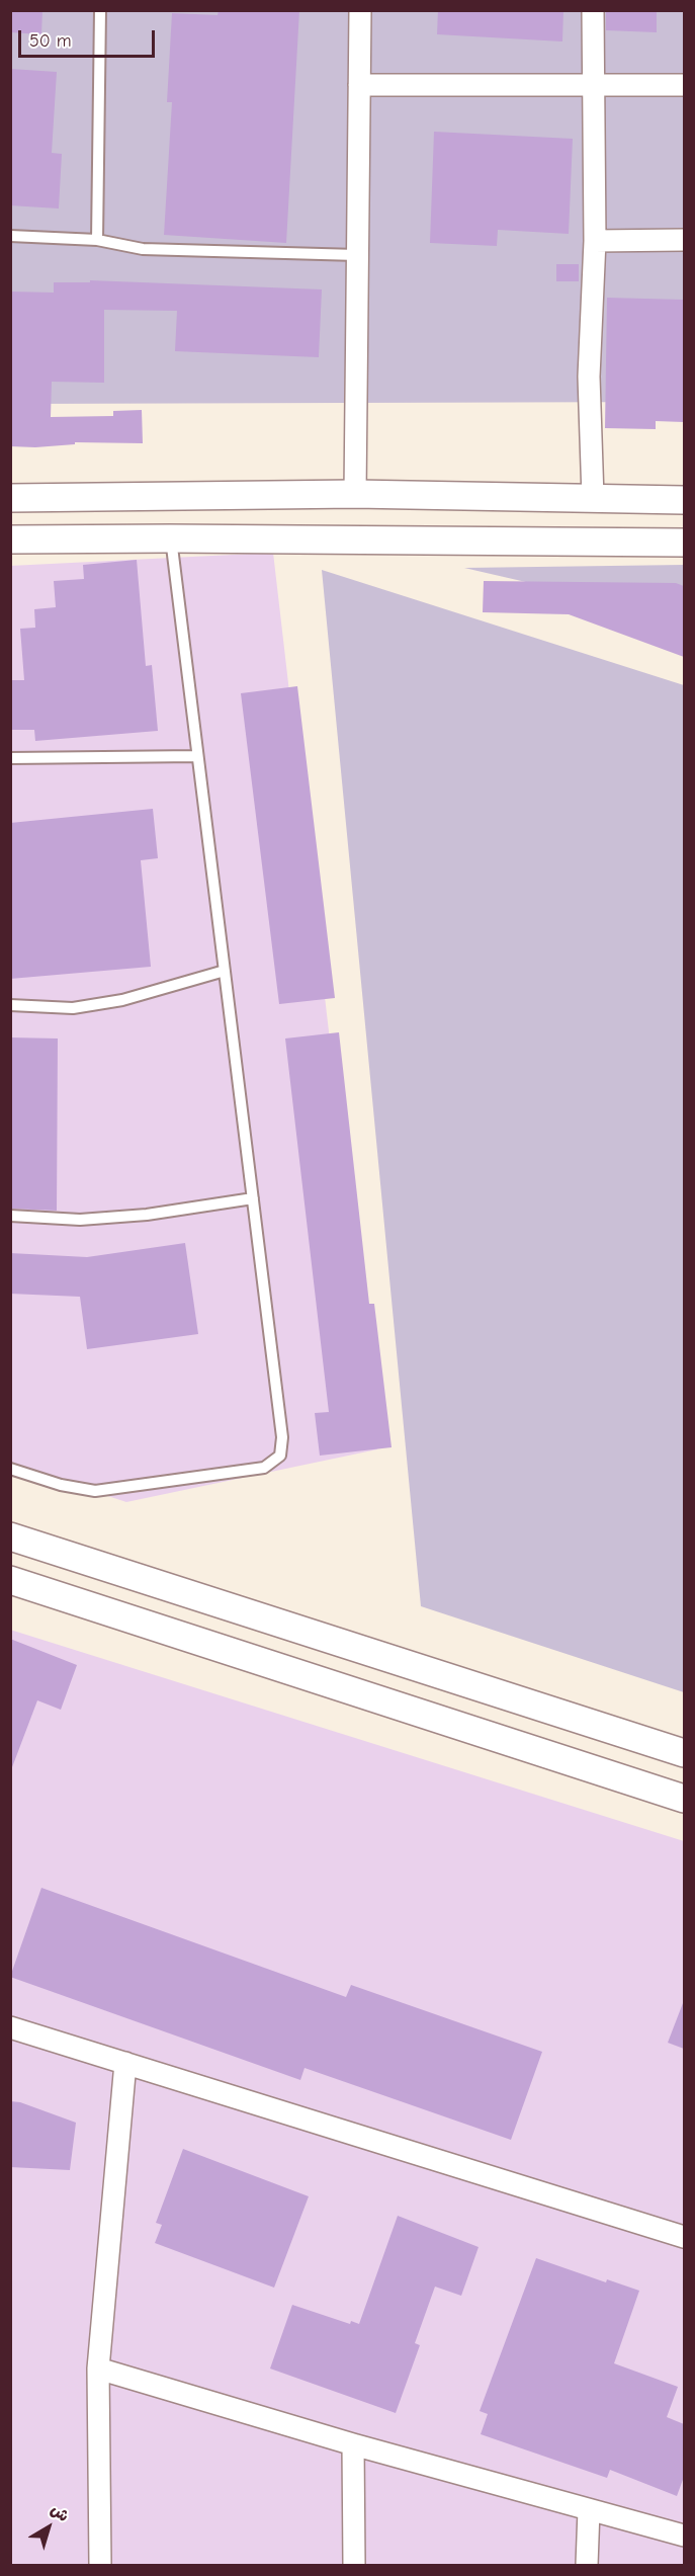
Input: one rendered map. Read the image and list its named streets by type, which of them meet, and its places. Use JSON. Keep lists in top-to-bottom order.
{
  "scale_bar": "50 m",
  "north": "top right"
}
